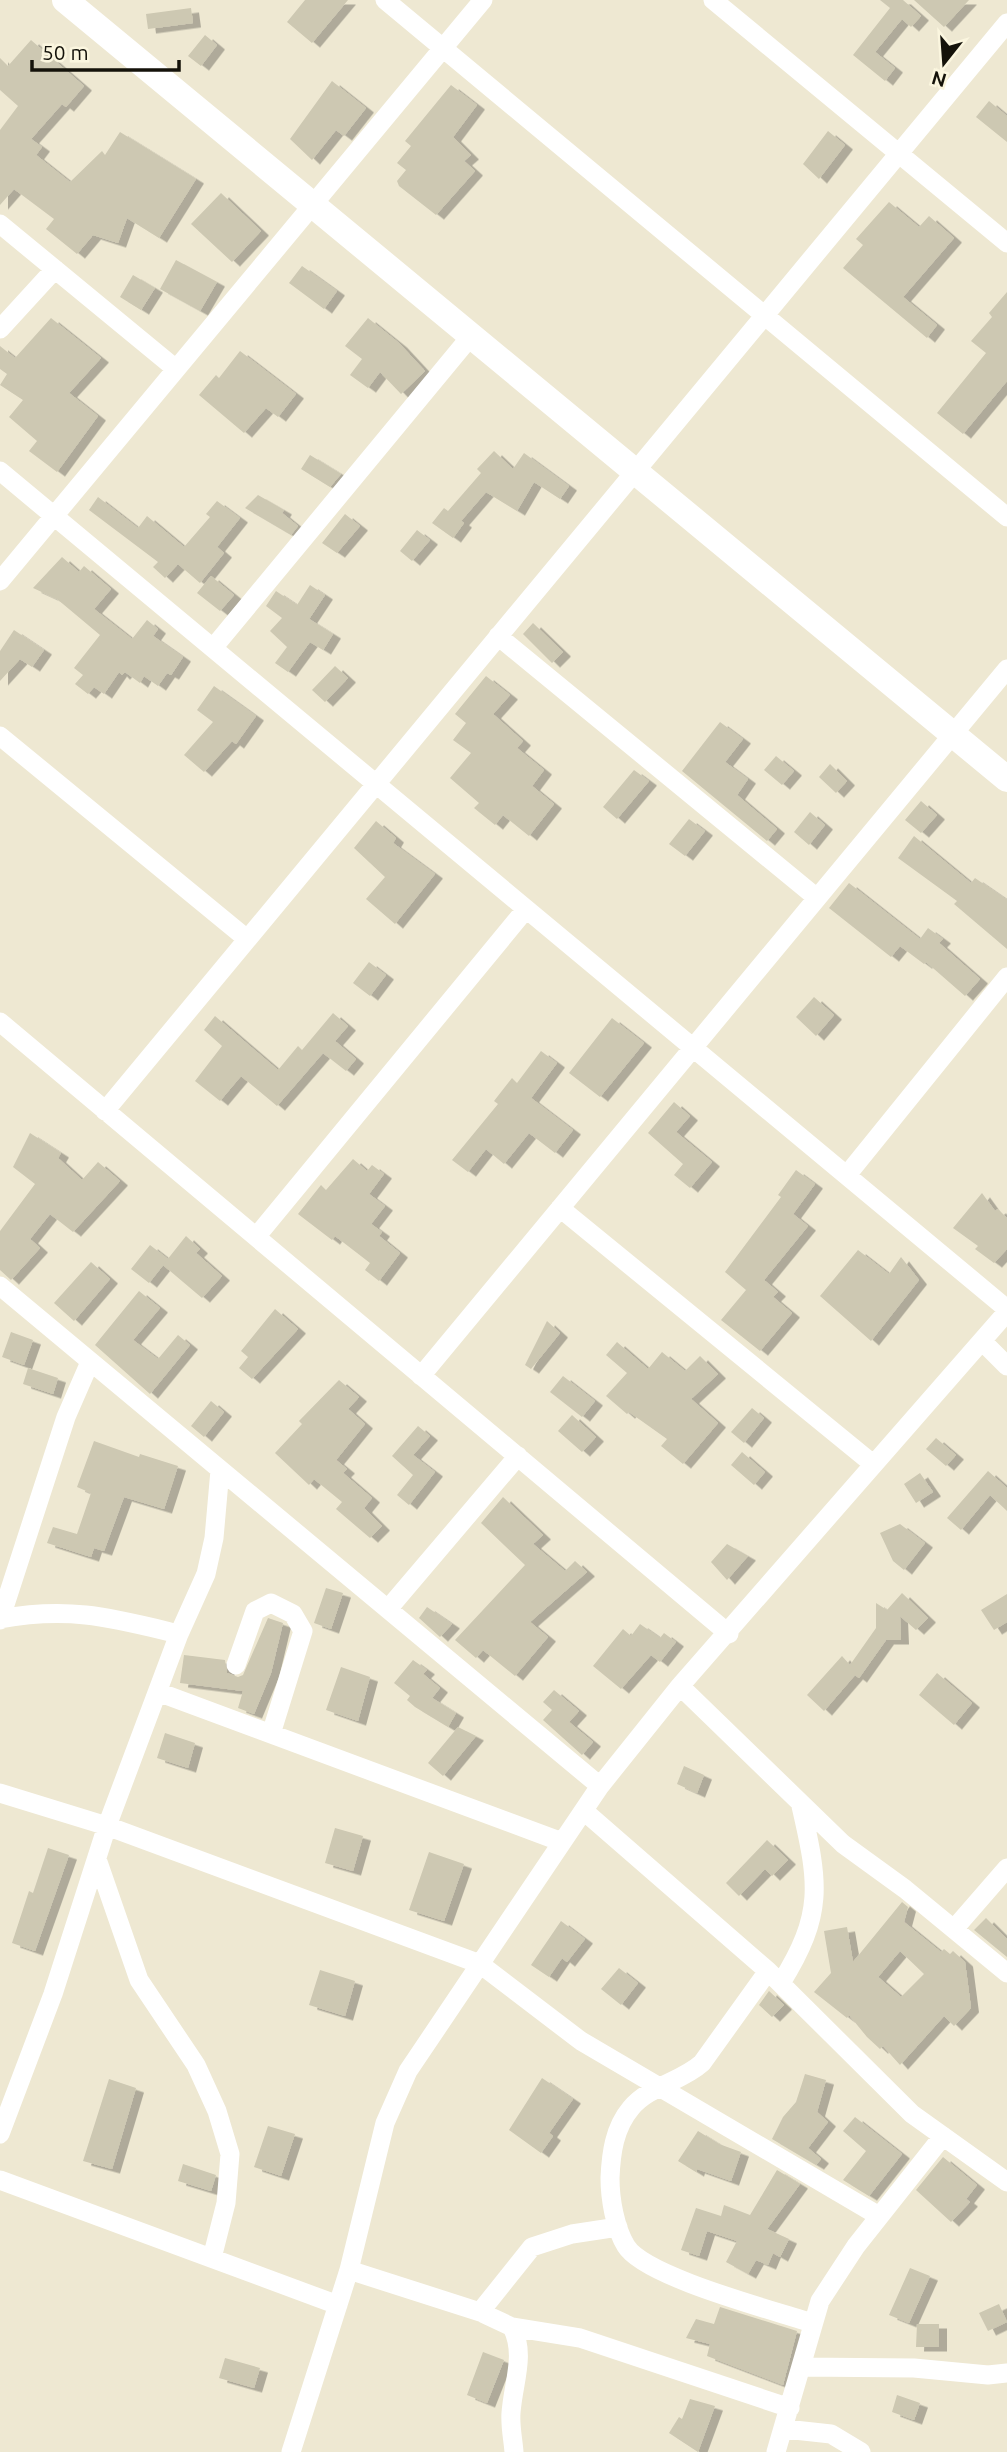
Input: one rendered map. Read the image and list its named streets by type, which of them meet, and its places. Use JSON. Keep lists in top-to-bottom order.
{
  "scale_bar": "50 m",
  "north": "bottom"
}
